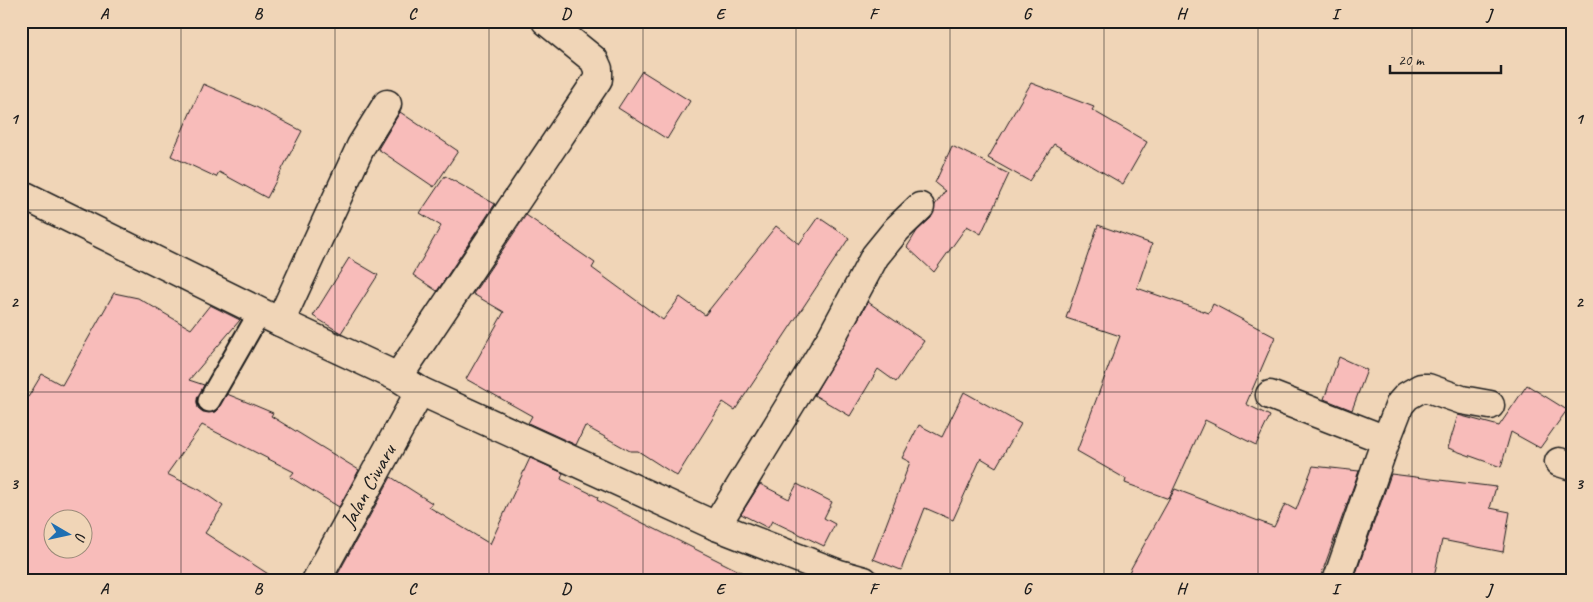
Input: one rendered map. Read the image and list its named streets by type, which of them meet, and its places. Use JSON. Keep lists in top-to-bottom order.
{
  "streets": {
    "street": ["Jalan Ciwaru"]
  },
  "scale_bar": "20 m",
  "north": "right",
  "grid": {
    "columns": [
      "A",
      "B",
      "C",
      "D",
      "E",
      "F",
      "G",
      "H",
      "I",
      "J"
    ],
    "rows": ["1", "2", "3"]
  }
}
